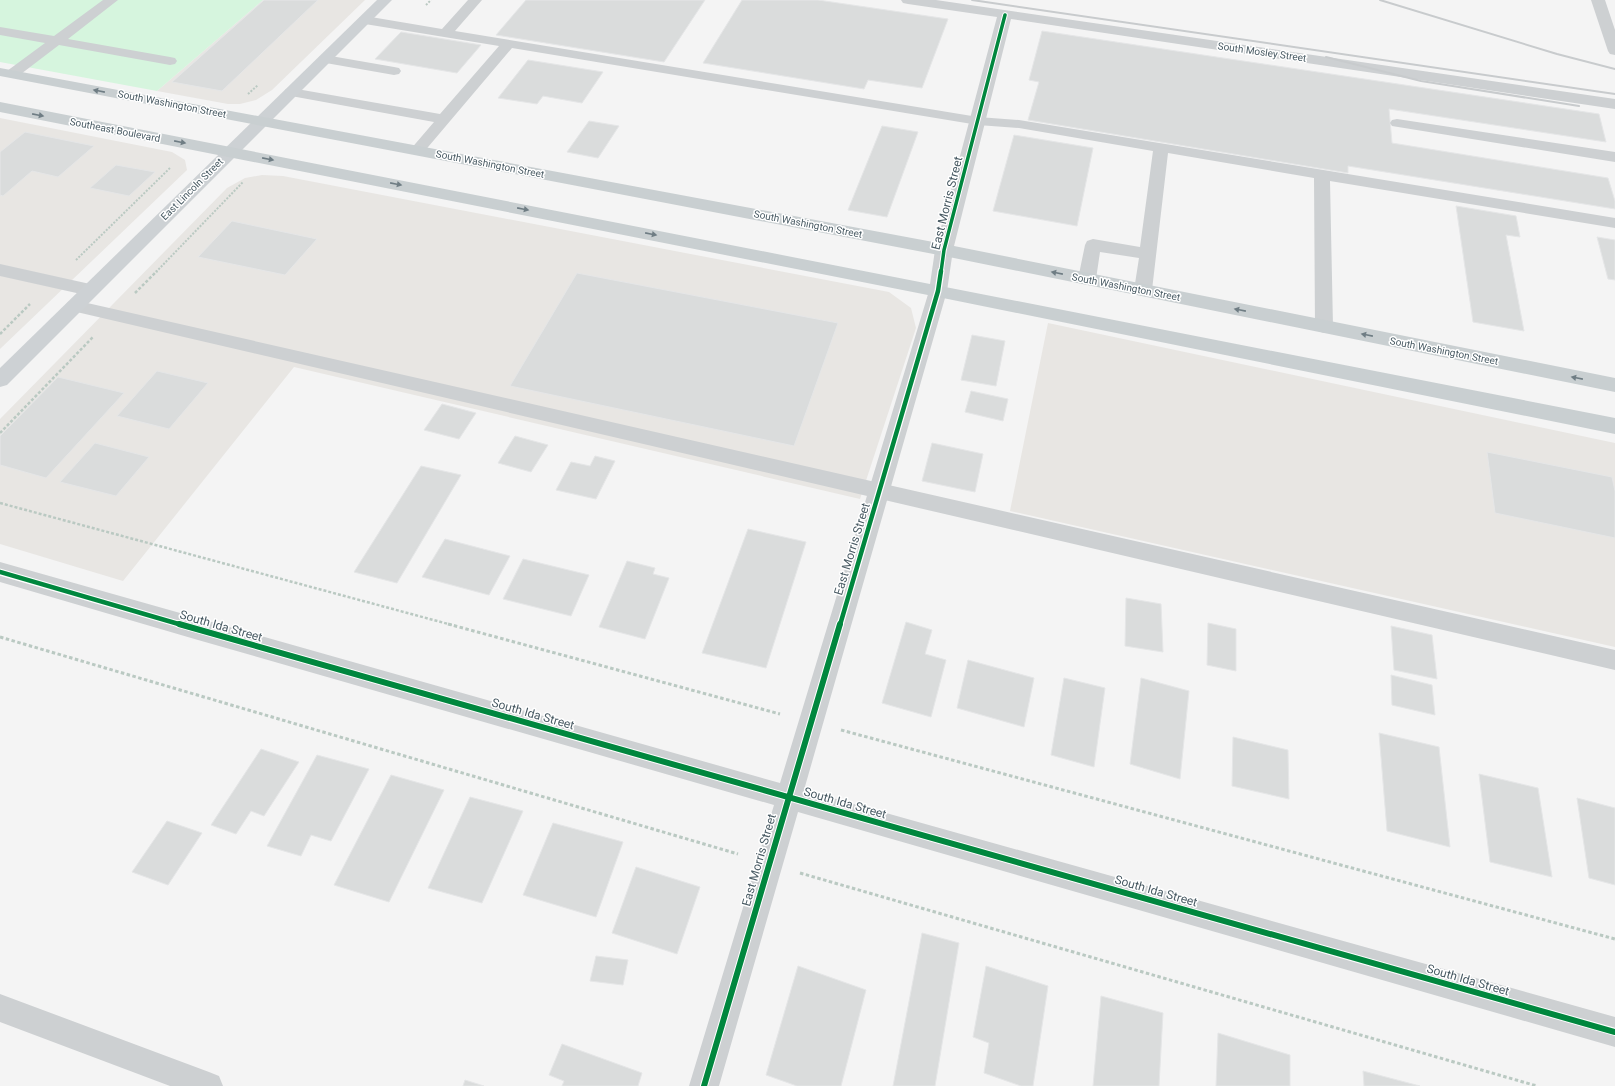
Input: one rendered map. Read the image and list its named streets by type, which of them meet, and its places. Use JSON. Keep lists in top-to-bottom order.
{
  "streets": {
    "main road": ["South Washington Street", "Southeast Boulevard"],
    "street": [
      "South Mosley Street",
      "East Lincoln Street",
      "East Morris Street",
      "South Ida Street"
    ]
  },
  "crossings": [
    ["South Mosley Street", "East Morris Street"],
    ["South Washington Street", "East Lincoln Street"],
    ["South Washington Street", "East Morris Street"],
    ["Southeast Boulevard", "East Lincoln Street"],
    ["East Morris Street", "South Ida Street"]
  ],
  "one_way": ["Southeast Boulevard"]
}
